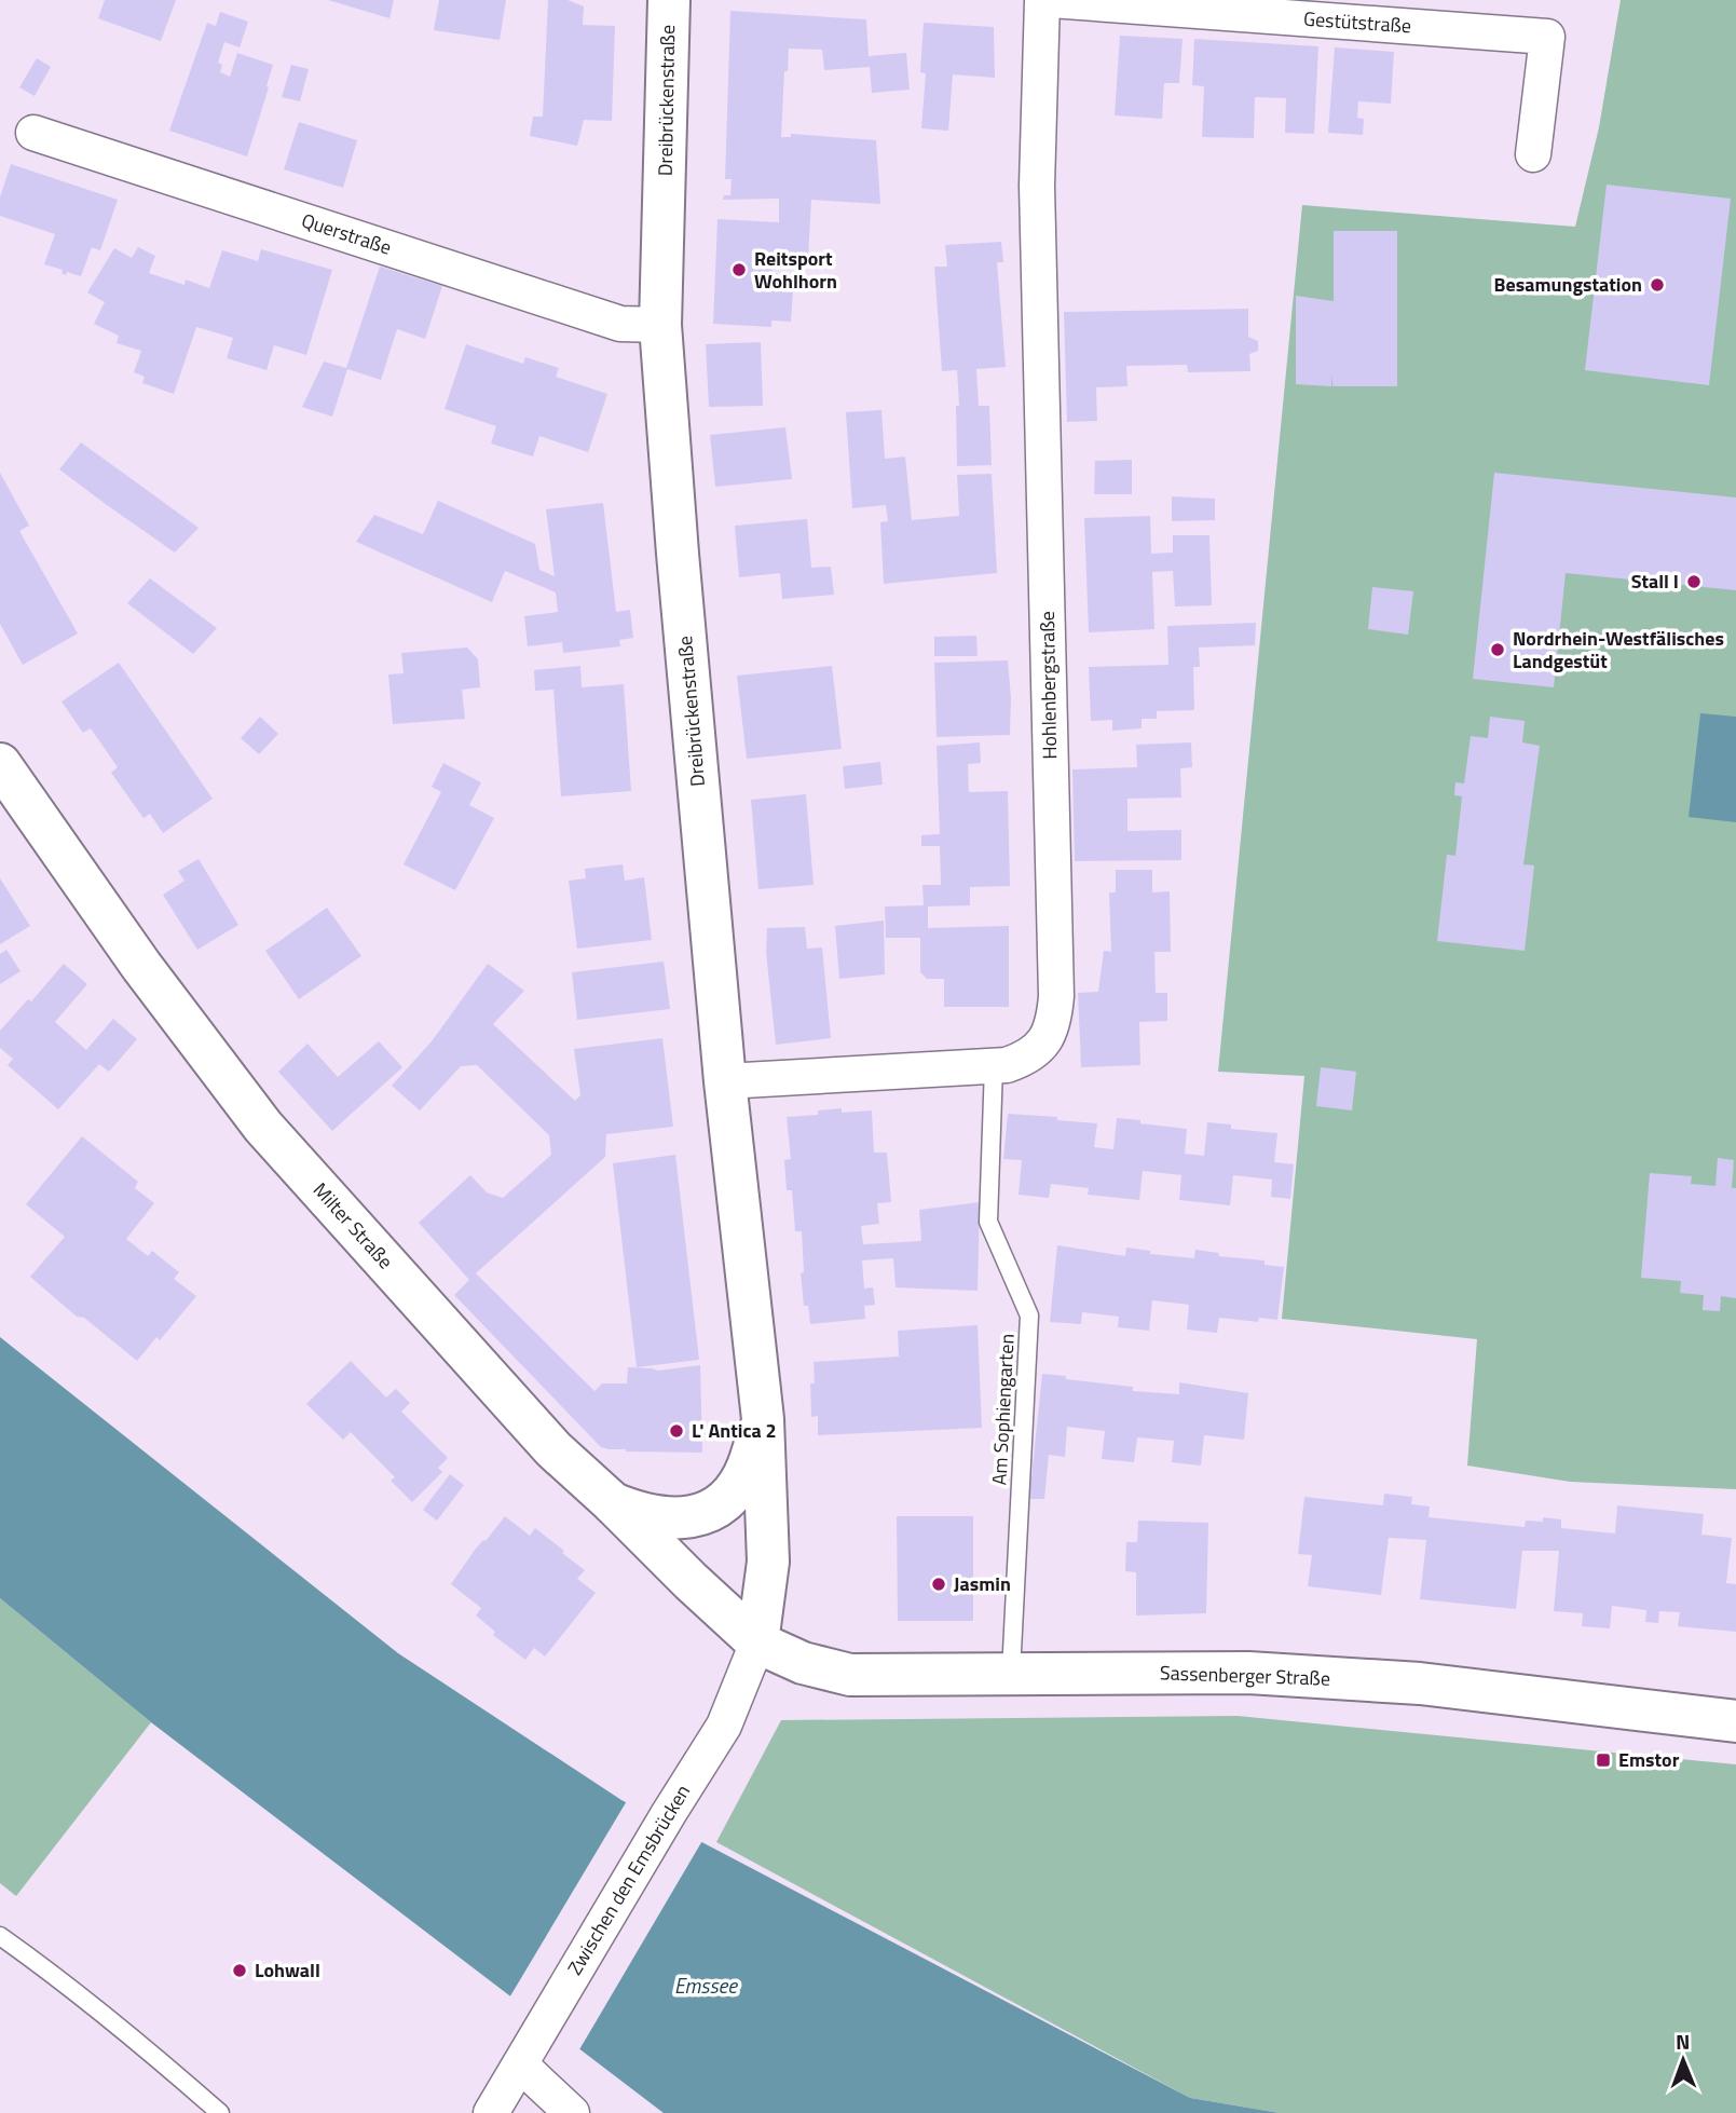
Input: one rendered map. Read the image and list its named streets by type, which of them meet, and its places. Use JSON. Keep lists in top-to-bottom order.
{
  "streets": {
    "street": [
      "Gestütstraße",
      "Dreibrückenstraße",
      "Querstraße",
      "Hohlenbergstraße",
      "Milter Straße",
      "Sassenberger Straße",
      "Zwischen den Emsbrücken"
    ],
    "lane": ["Am Sophiengarten"]
  },
  "crossings": [
    ["Dreibrückenstraße", "Querstraße"],
    ["Dreibrückenstraße", "Hohlenbergstraße"],
    ["Dreibrückenstraße", "Milter Straße"],
    ["Dreibrückenstraße", "Sassenberger Straße"],
    ["Dreibrückenstraße", "Zwischen den Emsbrücken"],
    ["Hohlenbergstraße", "Am Sophiengarten"],
    ["Milter Straße", "Sassenberger Straße"],
    ["Milter Straße", "Zwischen den Emsbrücken"],
    ["Am Sophiengarten", "Sassenberger Straße"],
    ["Sassenberger Straße", "Zwischen den Emsbrücken"]
  ],
  "water": ["Emssee"],
  "places": {
    "other": [
      "Reitsport Wohlhorn",
      "Besamungstation",
      "Stall I",
      "Nordrhein-Westfälisches Landgestüt",
      "L' Antica 2",
      "Jasmin",
      "Lohwall"
    ],
    "transit": ["Emstor"]
  },
  "north": "top"
}
